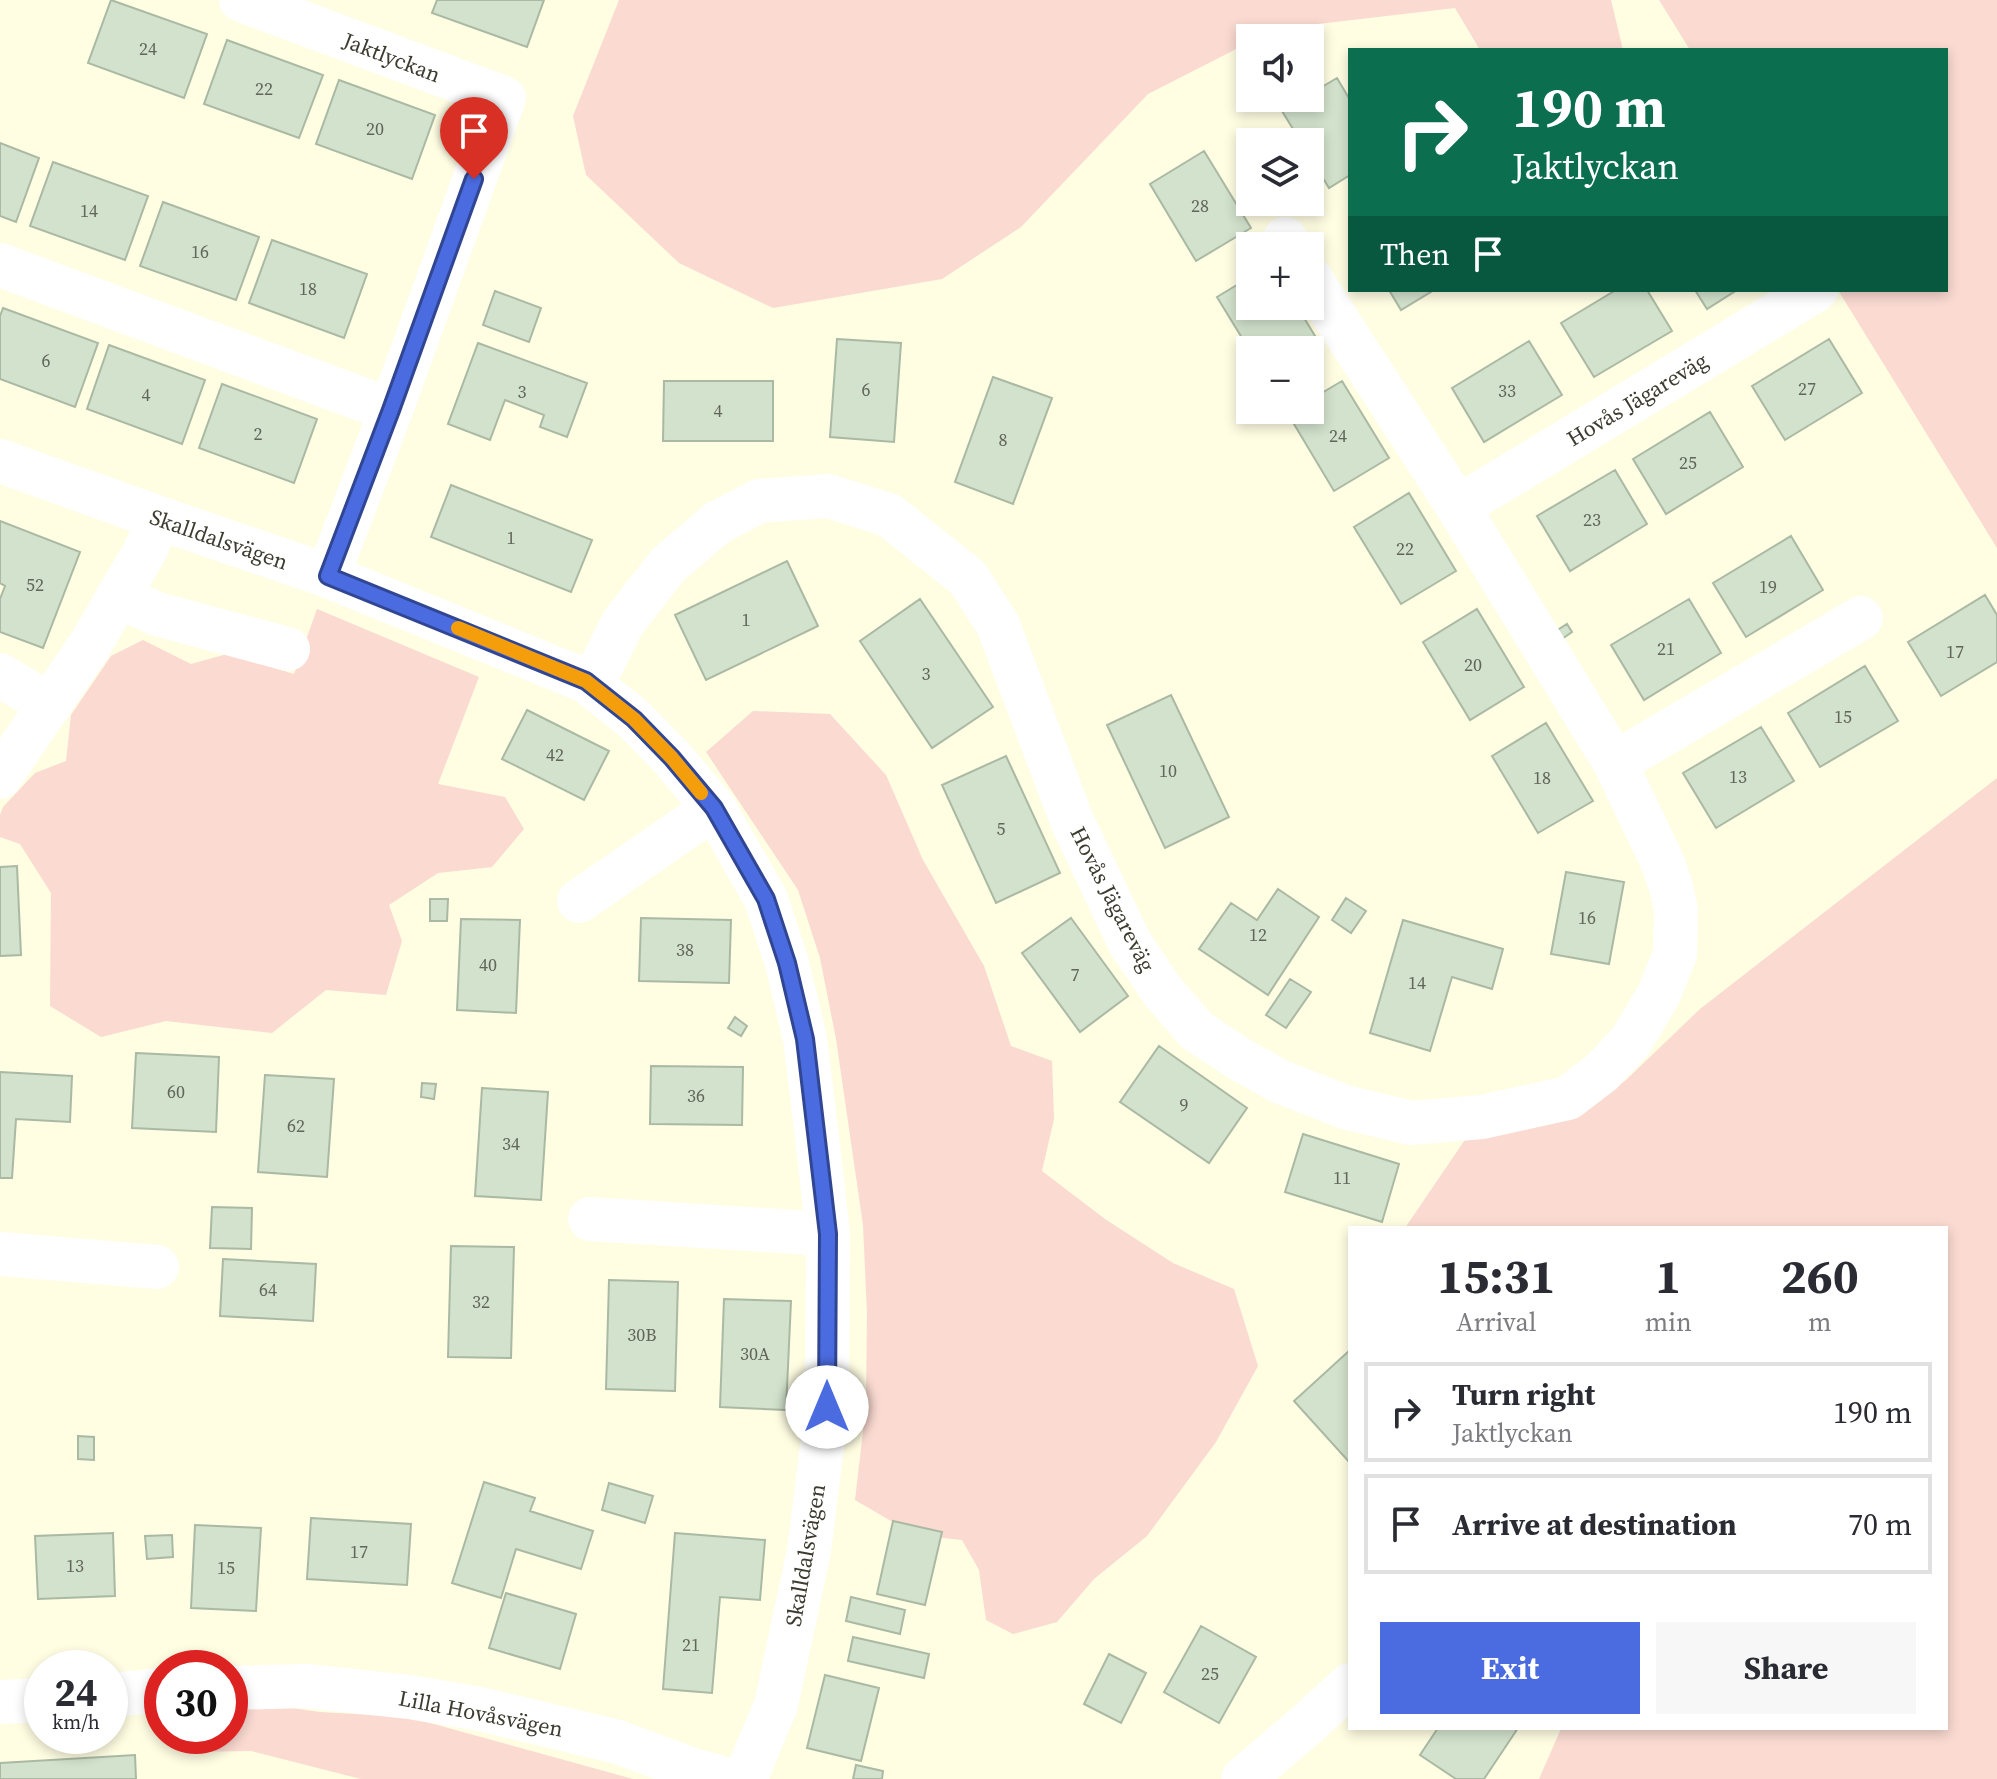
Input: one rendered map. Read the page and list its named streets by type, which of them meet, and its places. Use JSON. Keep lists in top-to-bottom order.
{
  "streets": {
    "street": [
      "Jaktlyckan",
      "Hovås Jägareväg",
      "Skalldalsvägen",
      "Lilla Hovåsvägen"
    ]
  },
  "crossings": [
    ["Jaktlyckan", "Skalldalsvägen"],
    ["Hovås Jägareväg", "Skalldalsvägen"]
  ],
  "house_numbers": [
    "24",
    "22",
    "20",
    "28",
    "14",
    "16",
    "18",
    "6",
    "27",
    "6",
    "33",
    "3",
    "4",
    "4",
    "2",
    "24",
    "8",
    "25",
    "23",
    "1",
    "22",
    "52",
    "19",
    "1",
    "21",
    "17",
    "20",
    "3",
    "15",
    "42",
    "10",
    "13",
    "18",
    "5",
    "16",
    "12",
    "38",
    "40",
    "7",
    "14",
    "60",
    "36",
    "9",
    "62",
    "34",
    "11",
    "64",
    "32",
    "30B",
    "30A",
    "17",
    "13",
    "15",
    "21",
    "25"
  ],
  "page": {
    "map_buttons": ["+", "−"],
    "turn": ["190 m", "Jaktlyckan"],
    "then": "Then",
    "eta": [
      "15:31",
      "Arrival",
      "1",
      "min",
      "260",
      "m"
    ],
    "list": [
      {
        "name": "Turn right",
        "note": "Jaktlyckan",
        "value": "190 m"
      },
      {
        "name": "Arrive at destination",
        "value": "70 m"
      }
    ],
    "buttons": ["Exit", "Share"],
    "speed": "24 km/h",
    "limit": "30"
  }
}
